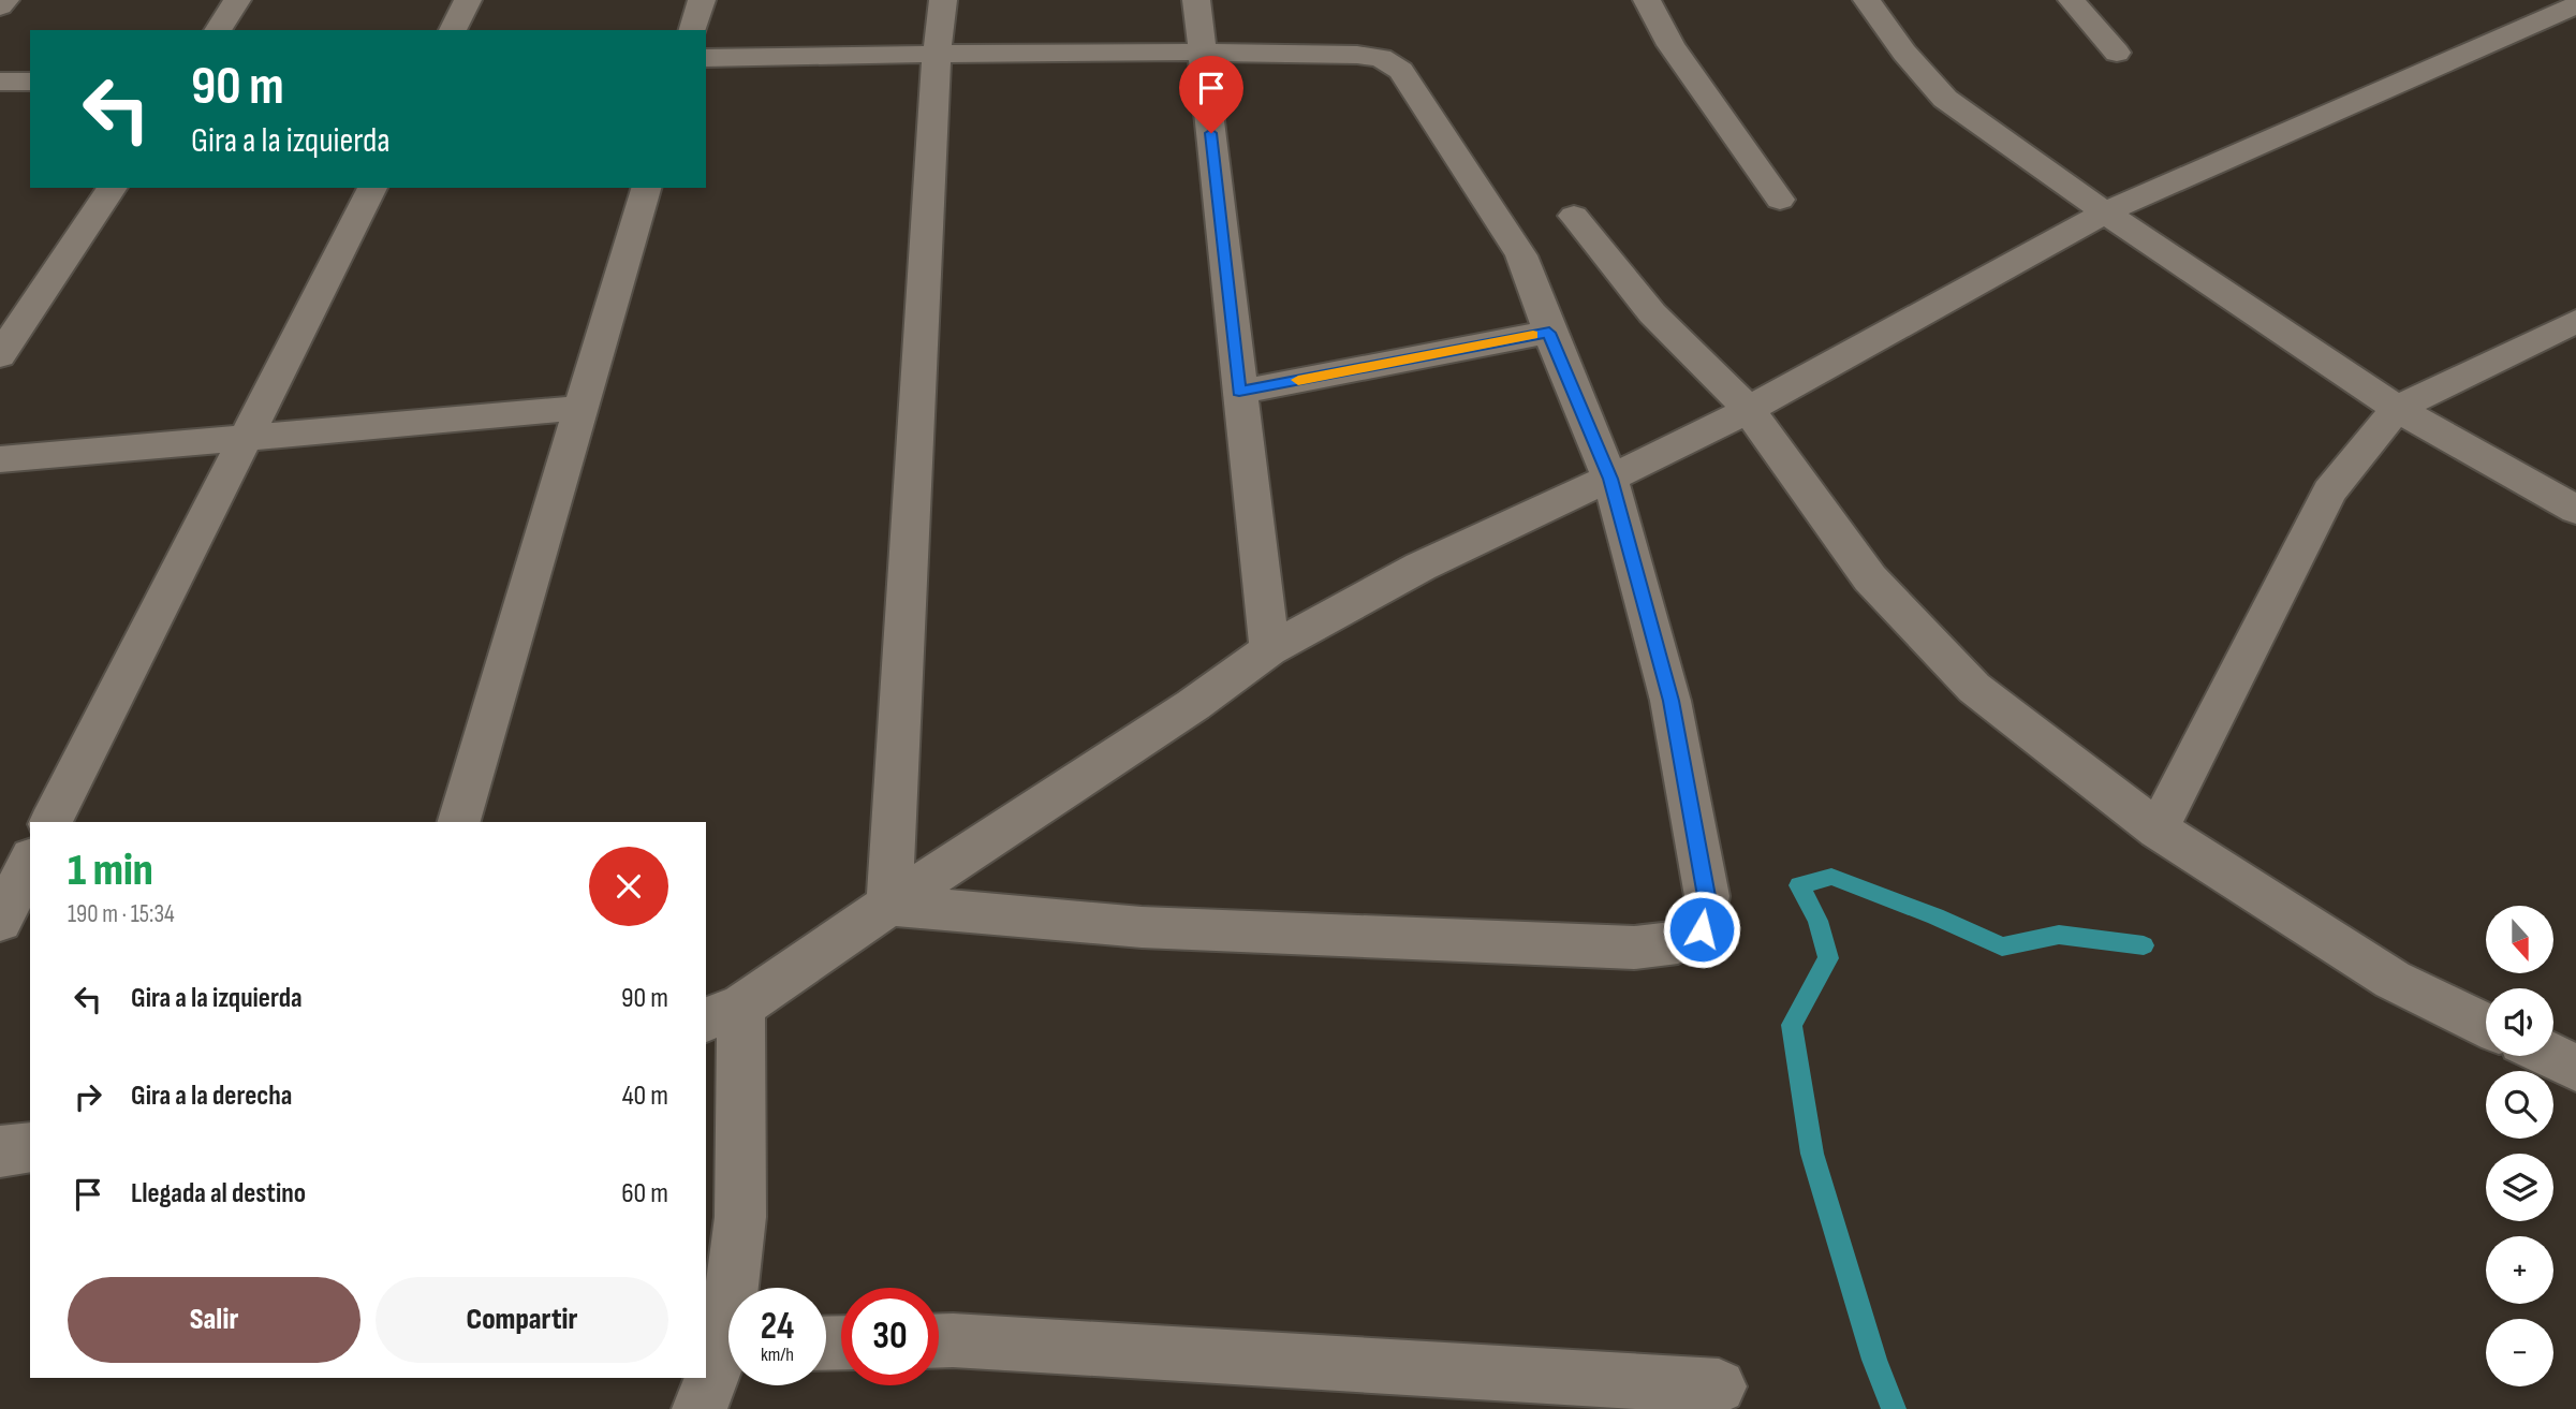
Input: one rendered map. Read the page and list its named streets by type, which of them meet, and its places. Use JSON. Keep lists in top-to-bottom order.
{
  "north": "bottom",
  "page": {
    "turn": ["90 m", "Gira a la izquierda"],
    "heading": ["1 min", "190 m · 15:34"],
    "map_buttons": ["+", "−"],
    "list": [
      {
        "name": "Gira a la izquierda",
        "value": "90 m"
      },
      {
        "name": "Gira a la derecha",
        "value": "40 m"
      },
      {
        "name": "Llegada al destino",
        "value": "60 m"
      }
    ],
    "buttons": ["Salir", "Compartir"],
    "speed": "24 km/h",
    "limit": "30"
  }
}
